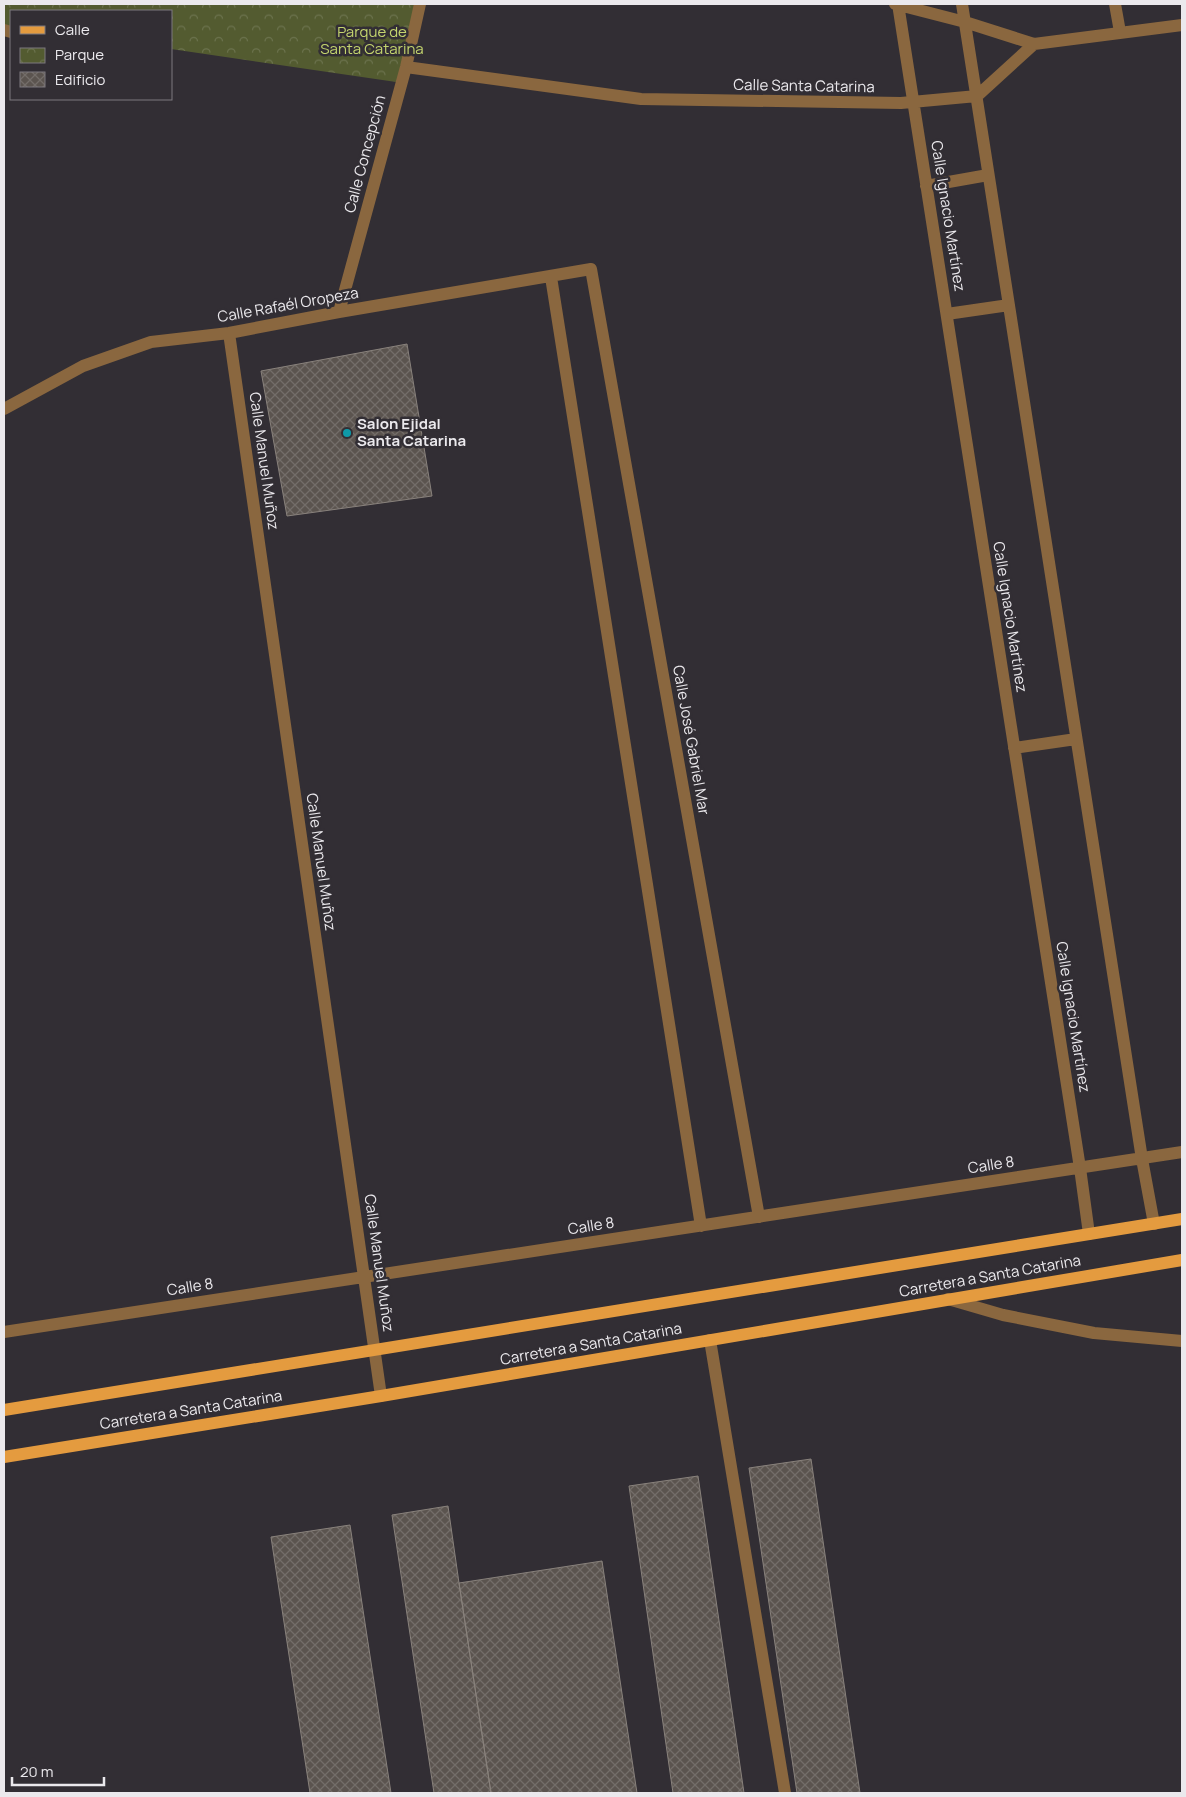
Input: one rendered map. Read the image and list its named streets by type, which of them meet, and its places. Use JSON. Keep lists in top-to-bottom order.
{
  "streets": {
    "main road": ["Carretera a Santa Catarina"],
    "street": [
      "Calle Santa Catarina",
      "Calle Concepción",
      "Calle Ignacio Martínez",
      "Calle Rafaél Oropeza",
      "Calle Manuel Muñoz",
      "Calle José Gabriel Mar",
      "Calle 8"
    ]
  },
  "crossings": [
    ["Calle Santa Catarina", "Calle Concepción"],
    ["Calle Santa Catarina", "Calle Ignacio Martínez"],
    ["Calle Concepción", "Calle Rafaél Oropeza"],
    ["Calle Ignacio Martínez", "Calle 8"],
    ["Calle Ignacio Martínez", "Carretera a Santa Catarina"],
    ["Calle Rafaél Oropeza", "Calle Manuel Muñoz"],
    ["Calle Rafaél Oropeza", "Calle José Gabriel Mar"],
    ["Calle Manuel Muñoz", "Calle 8"],
    ["Calle Manuel Muñoz", "Carretera a Santa Catarina"],
    ["Calle José Gabriel Mar", "Calle 8"]
  ],
  "parks": ["Parque de Santa Catarina"],
  "places": ["Salon Ejidal Santa Catarina"],
  "legend": ["Calle", "Parque", "Edificio"],
  "scale_bar": "20 m"
}
